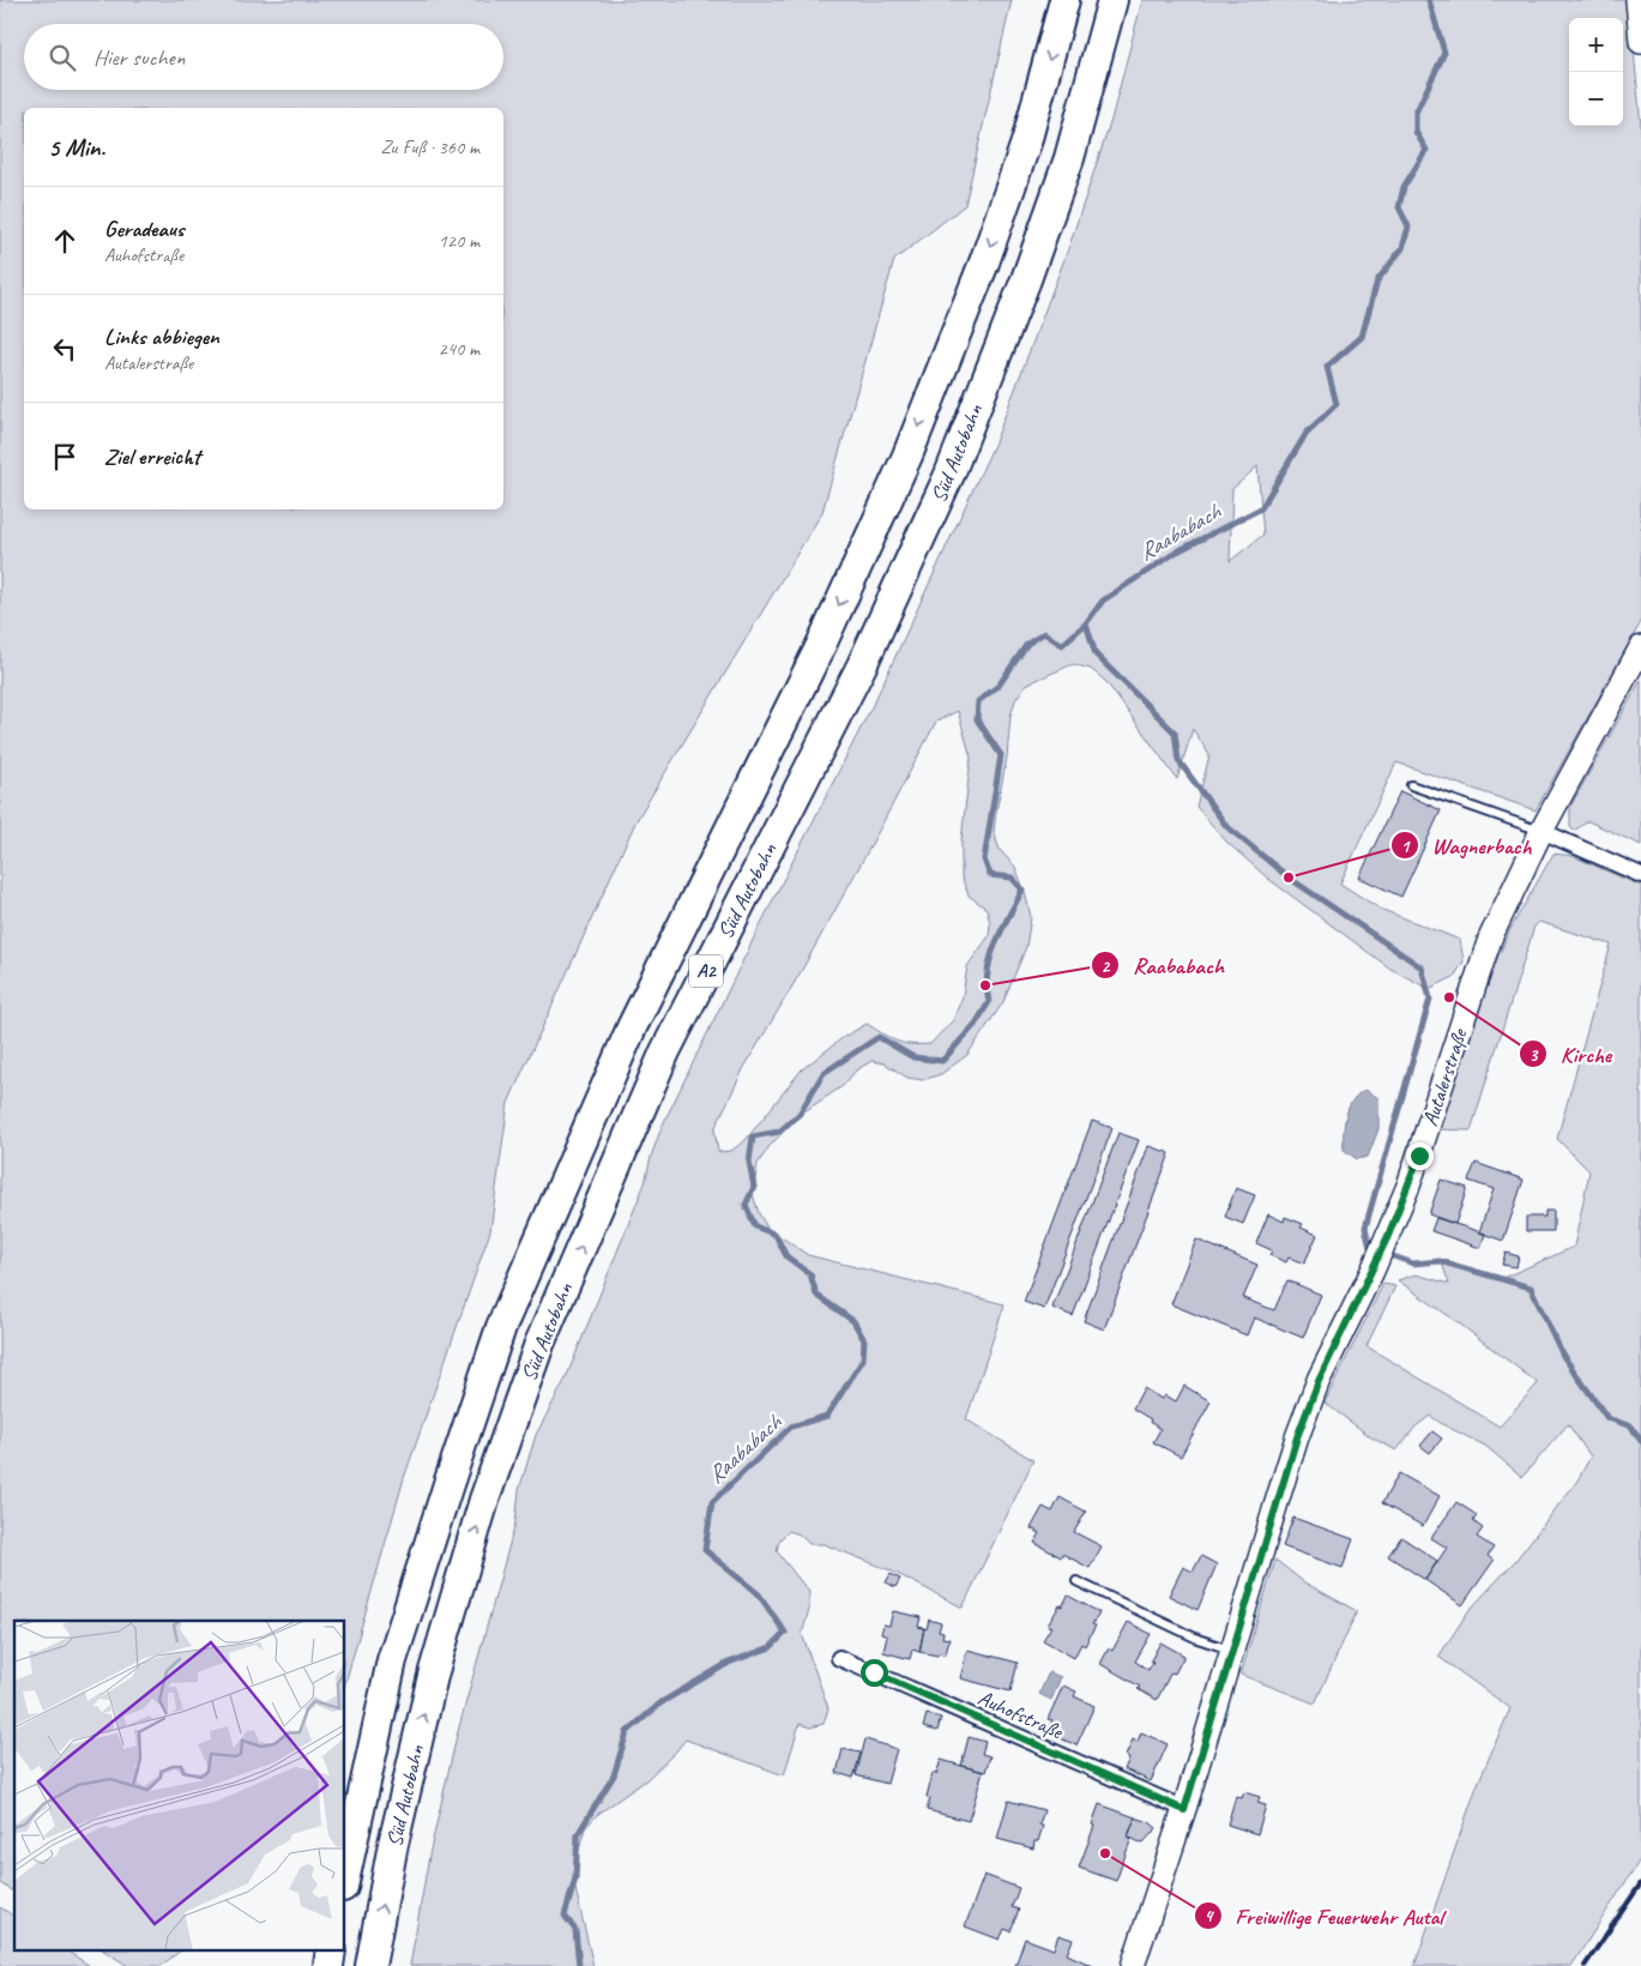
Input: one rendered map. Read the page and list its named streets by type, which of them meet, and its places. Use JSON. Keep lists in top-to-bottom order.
{
  "streets": {
    "highway": ["Süd Autobahn", "A2"],
    "main road": ["Autalerstraße"],
    "street": ["Auhofstraße"]
  },
  "crossings": [
    ["Autalerstraße", "Auhofstraße"]
  ],
  "water": ["Raababach"],
  "places": [
    "Wagnerbach",
    "Raababach",
    "Kirche",
    "Freiwillige Feuerwehr Autal"
  ],
  "page": {
    "map_buttons": ["+", "−"],
    "search": "Hier suchen",
    "heading": ["5 Min.", "Zu Fuß · 360 m"],
    "list": [
      ["Geradeaus", "Auhofstraße", "120 m"],
      ["Links abbiegen", "Autalerstraße", "240 m"],
      "Ziel erreicht"
    ]
  }
}
